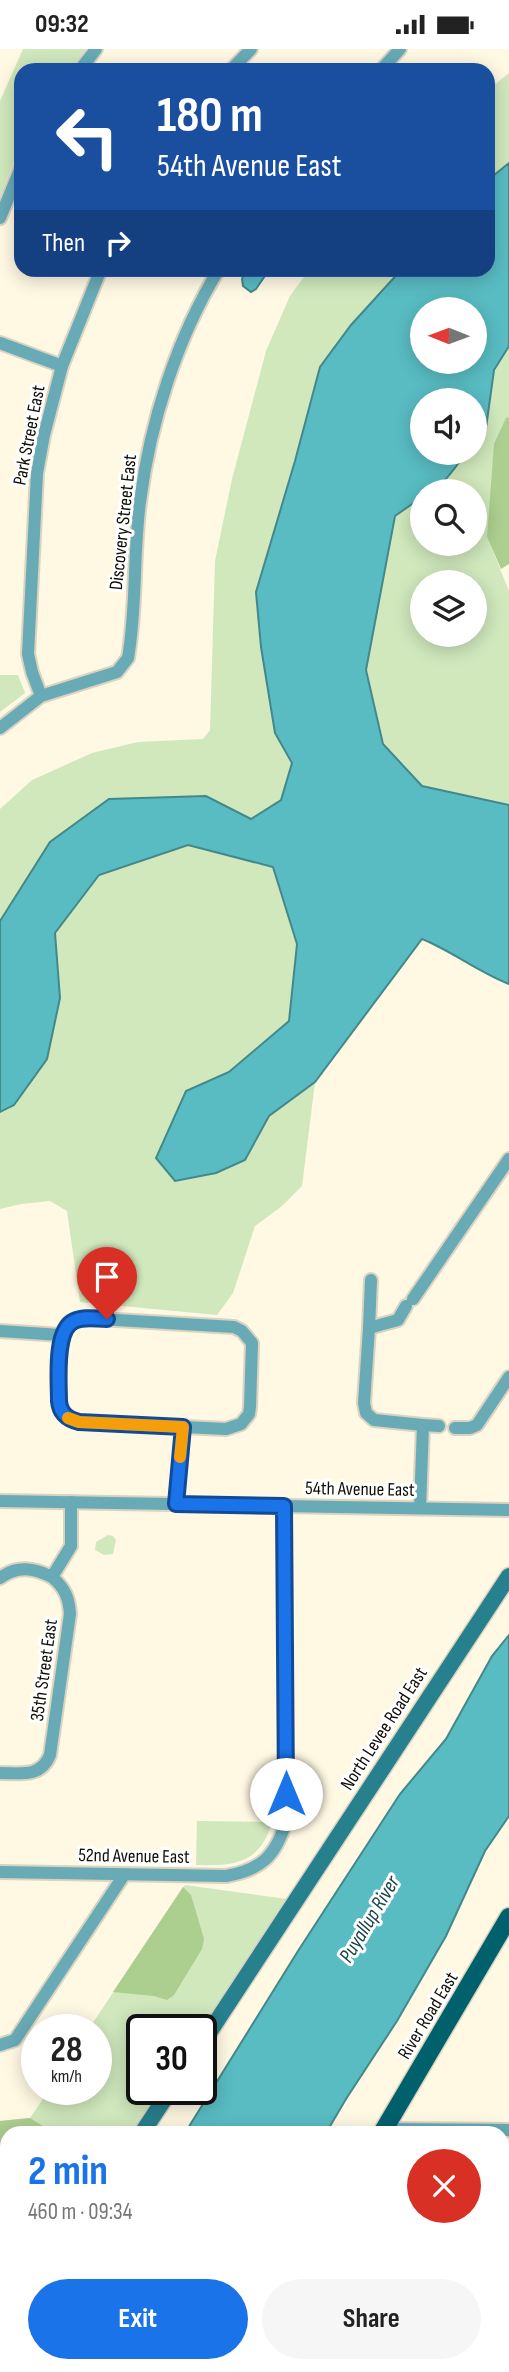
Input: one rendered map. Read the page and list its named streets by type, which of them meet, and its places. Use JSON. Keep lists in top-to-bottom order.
{
  "streets": {
    "main road": ["River Road East"],
    "street": [
      "Park Street East",
      "Discovery Street East",
      "54th Avenue East",
      "35th Street East",
      "North Levee Road East",
      "52nd Avenue East"
    ]
  },
  "crossings": [
    ["Park Street East", "Discovery Street East"],
    ["54th Avenue East", "52nd Avenue East"]
  ],
  "water": ["Puyallup River"],
  "north": "left",
  "page": {
    "status": "09:32",
    "turn": ["180 m", "54th Avenue East"],
    "then": "Then",
    "speed": "28 km/h",
    "limit": "30",
    "heading": ["2 min", "460 m · 09:34"],
    "buttons": ["Exit", "Share"]
  }
}
